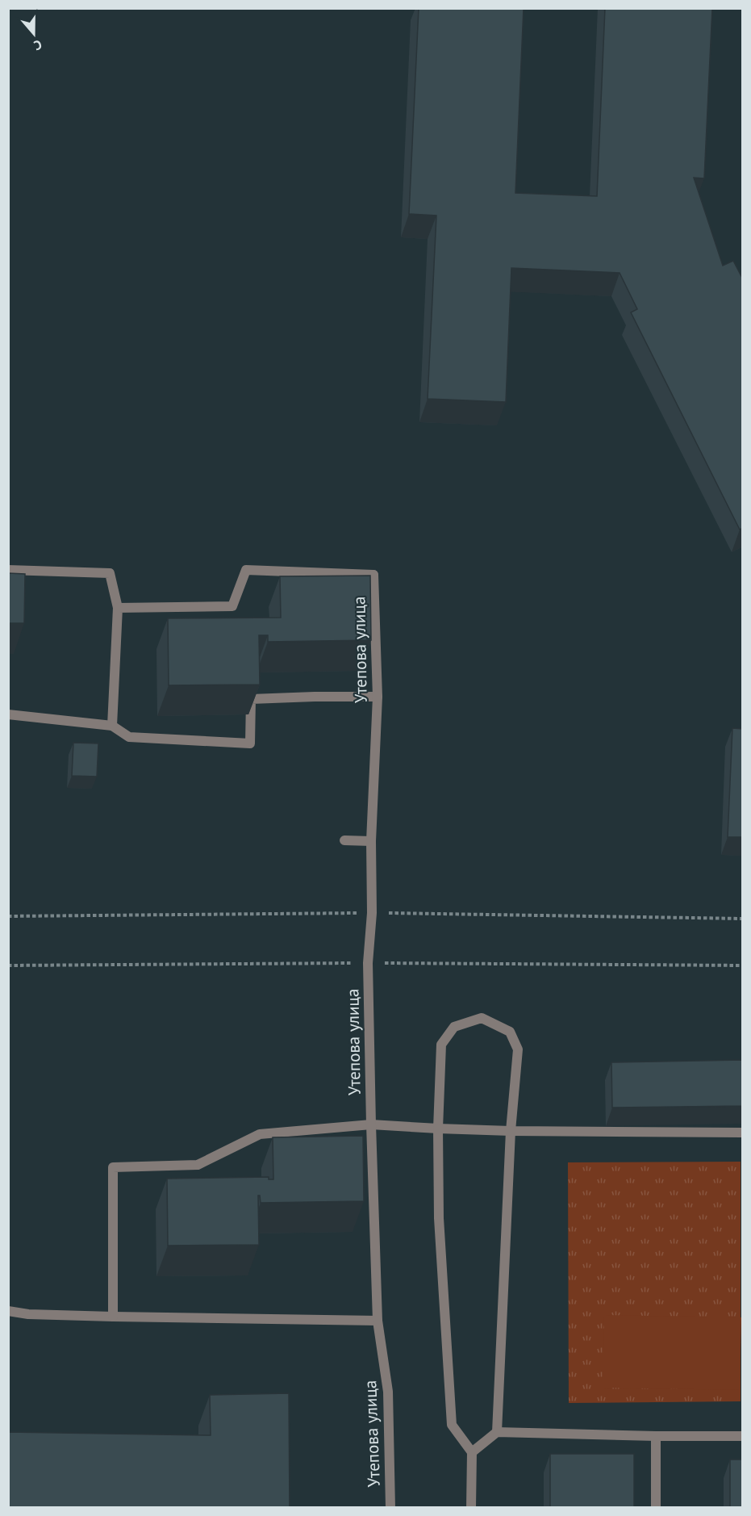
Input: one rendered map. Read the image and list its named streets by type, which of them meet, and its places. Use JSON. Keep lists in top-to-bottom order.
{
  "streets": {
    "street": ["Утепова улица"]
  },
  "north": "bottom"
}
